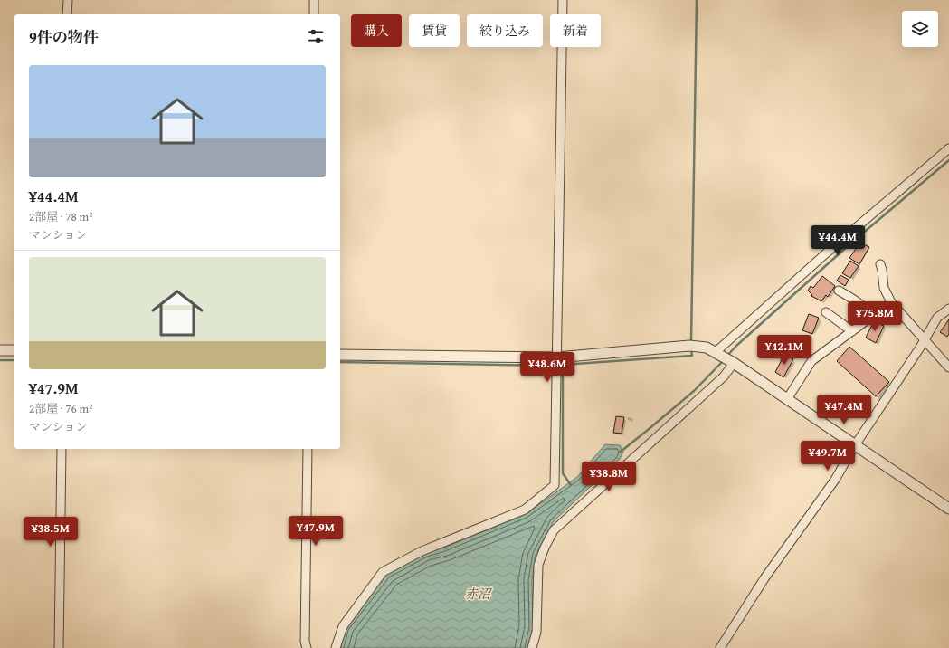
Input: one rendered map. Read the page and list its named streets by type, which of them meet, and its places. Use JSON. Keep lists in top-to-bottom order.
{
  "water": ["赤沼"],
  "page": {
    "chip": [
      "購入",
      "賃貸",
      "絞り込み",
      "新着"
    ],
    "heading": "9件の物件",
    "list": [
      {
        "name": "¥44.4M",
        "note": "2部屋 · 78 m² · マンション"
      },
      {
        "name": "¥47.9M",
        "note": "2部屋 · 76 m² · マンション"
      }
    ],
    "price": [
      "¥44.4M",
      "¥75.8M",
      "¥42.1M",
      "¥48.6M",
      "¥47.4M",
      "¥49.7M",
      "¥38.8M",
      "¥47.9M",
      "¥38.5M"
    ]
  }
}
